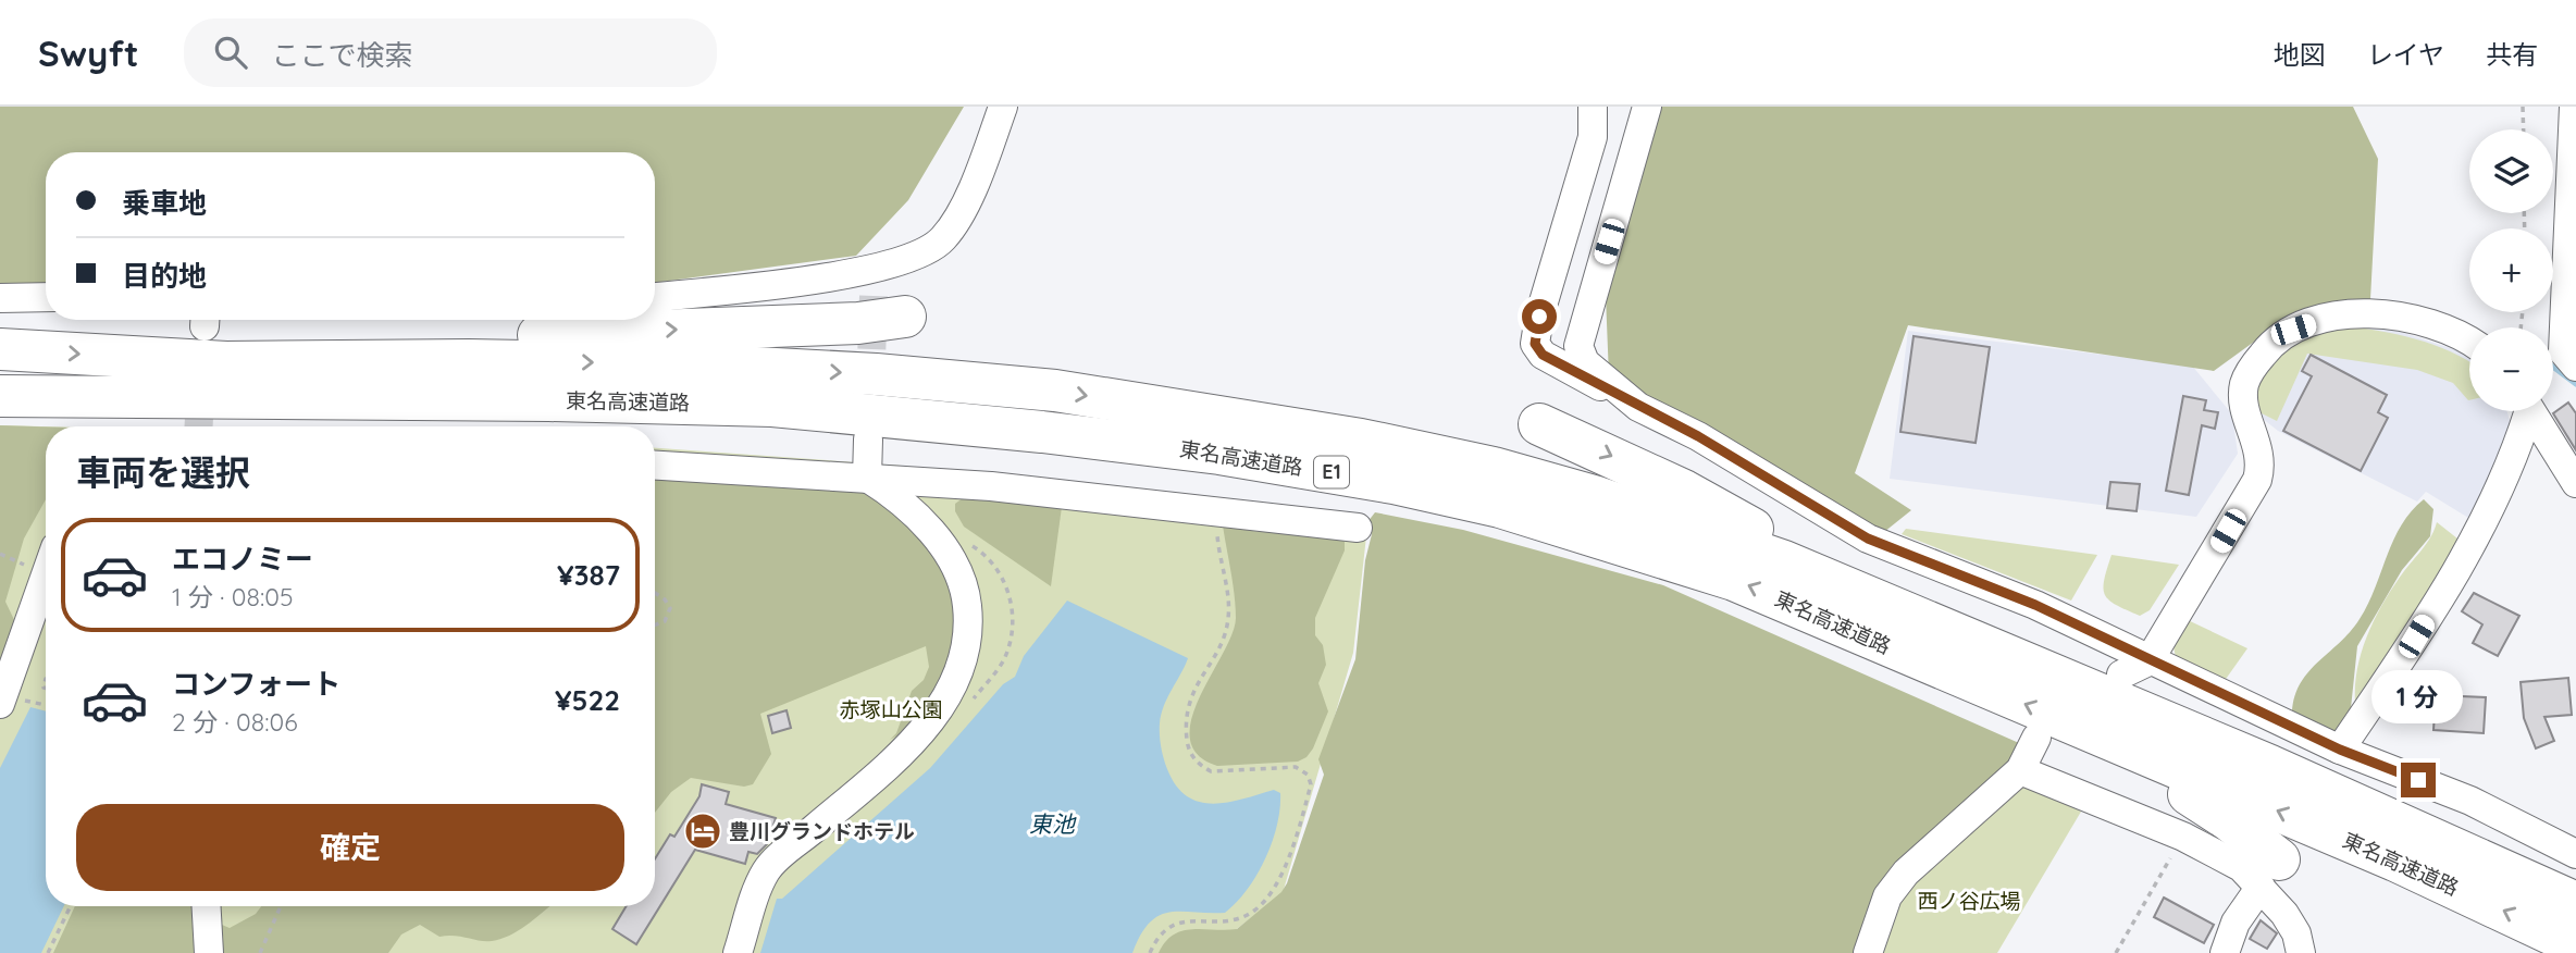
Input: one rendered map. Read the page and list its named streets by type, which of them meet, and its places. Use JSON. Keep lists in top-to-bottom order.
{
  "streets": {
    "highway": ["東名高速道路", "E1"]
  },
  "water": ["東池"],
  "parks": ["赤塚山公園", "西ノ谷広場"],
  "places": {
    "hotel": ["豊川グランドホテル"]
  },
  "page": {
    "header": "Swyft",
    "search": "ここで検索",
    "nav": ["地図", "レイヤ", "共有"],
    "map_buttons": ["+", "−"],
    "banner": ["乗車地", "目的地"],
    "heading": "車両を選択",
    "list": [
      {
        "name": "エコノミー",
        "note": "1 分 · 08:05",
        "value": "¥387"
      },
      {
        "name": "コンフォート",
        "note": "2 分 · 08:06",
        "value": "¥522"
      }
    ],
    "bubble": "1 分",
    "buttons": "確定"
  }
}
